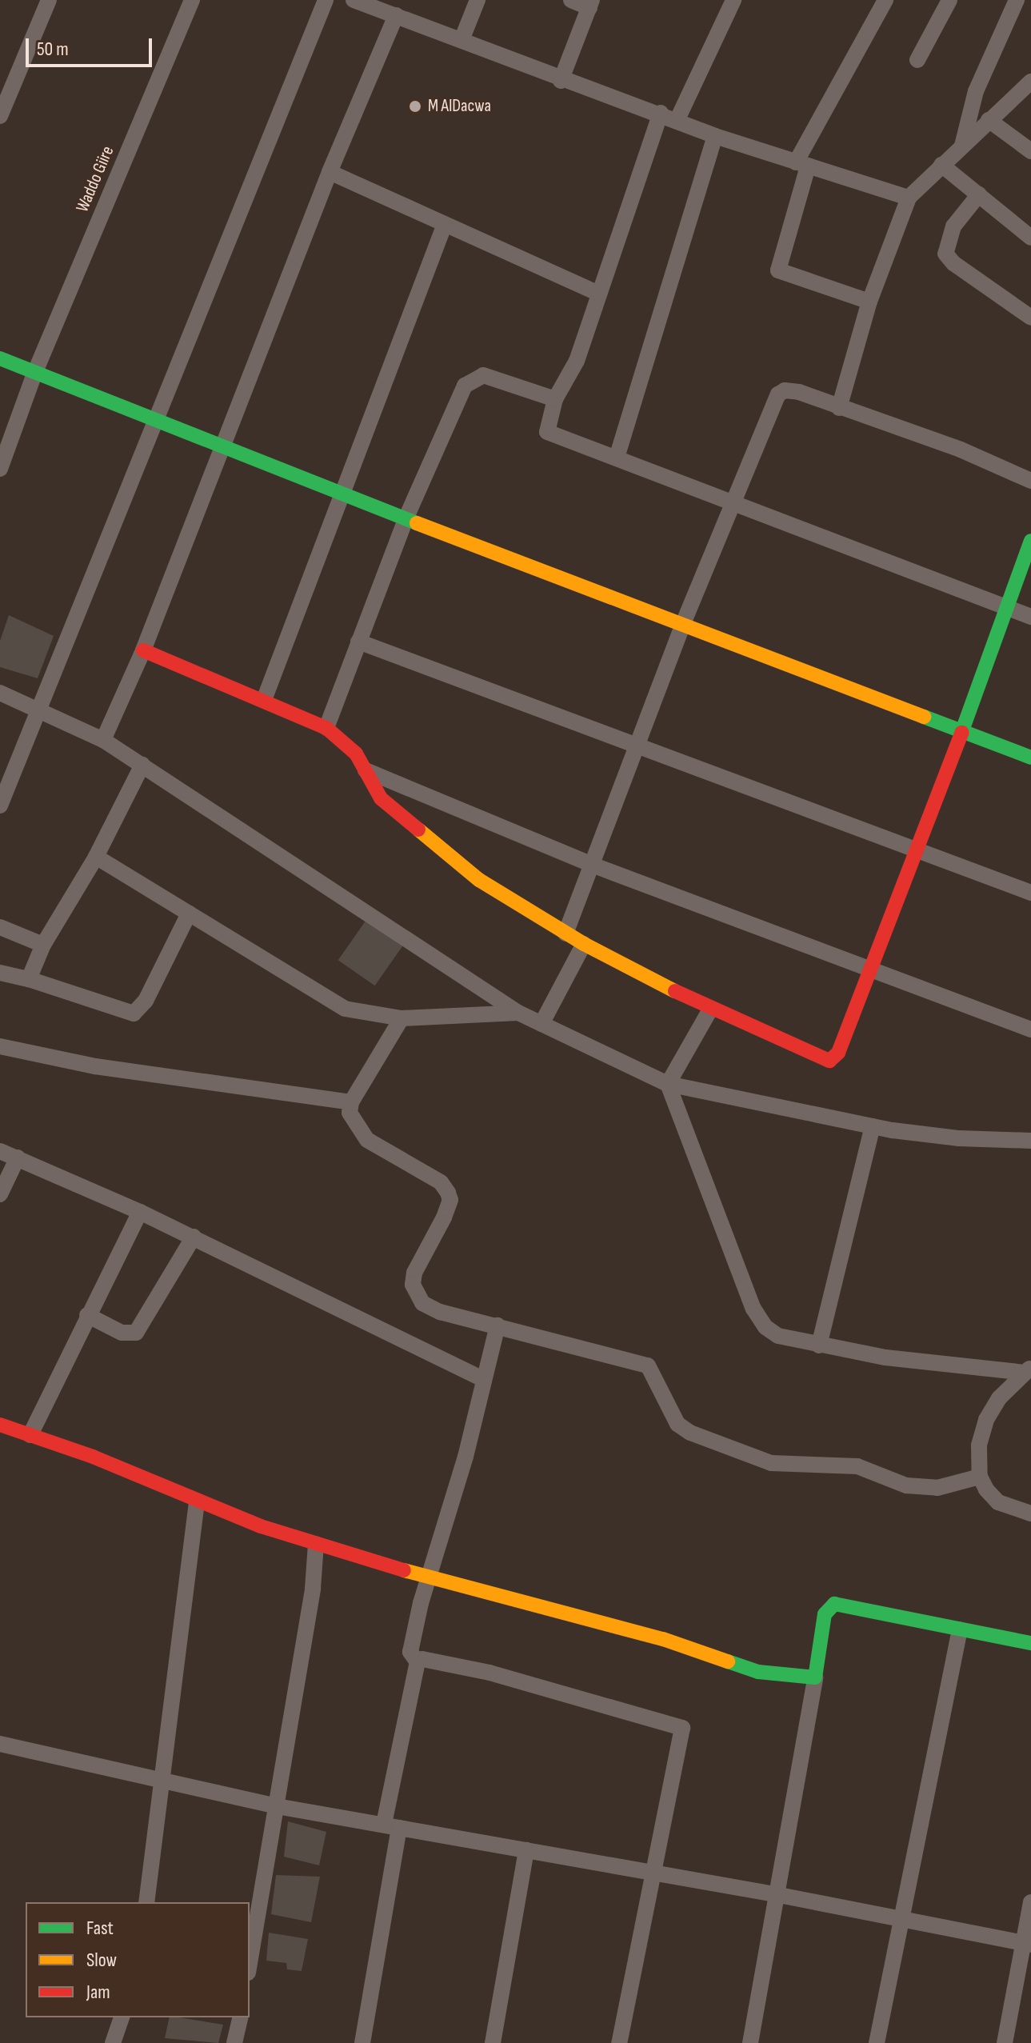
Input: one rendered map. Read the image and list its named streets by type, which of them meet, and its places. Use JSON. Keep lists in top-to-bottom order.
{
  "streets": {
    "street": ["Waddo Giire"]
  },
  "places": ["M AlDacwa"],
  "legend": ["Fast", "Slow", "Jam"],
  "scale_bar": "50 m"
}
